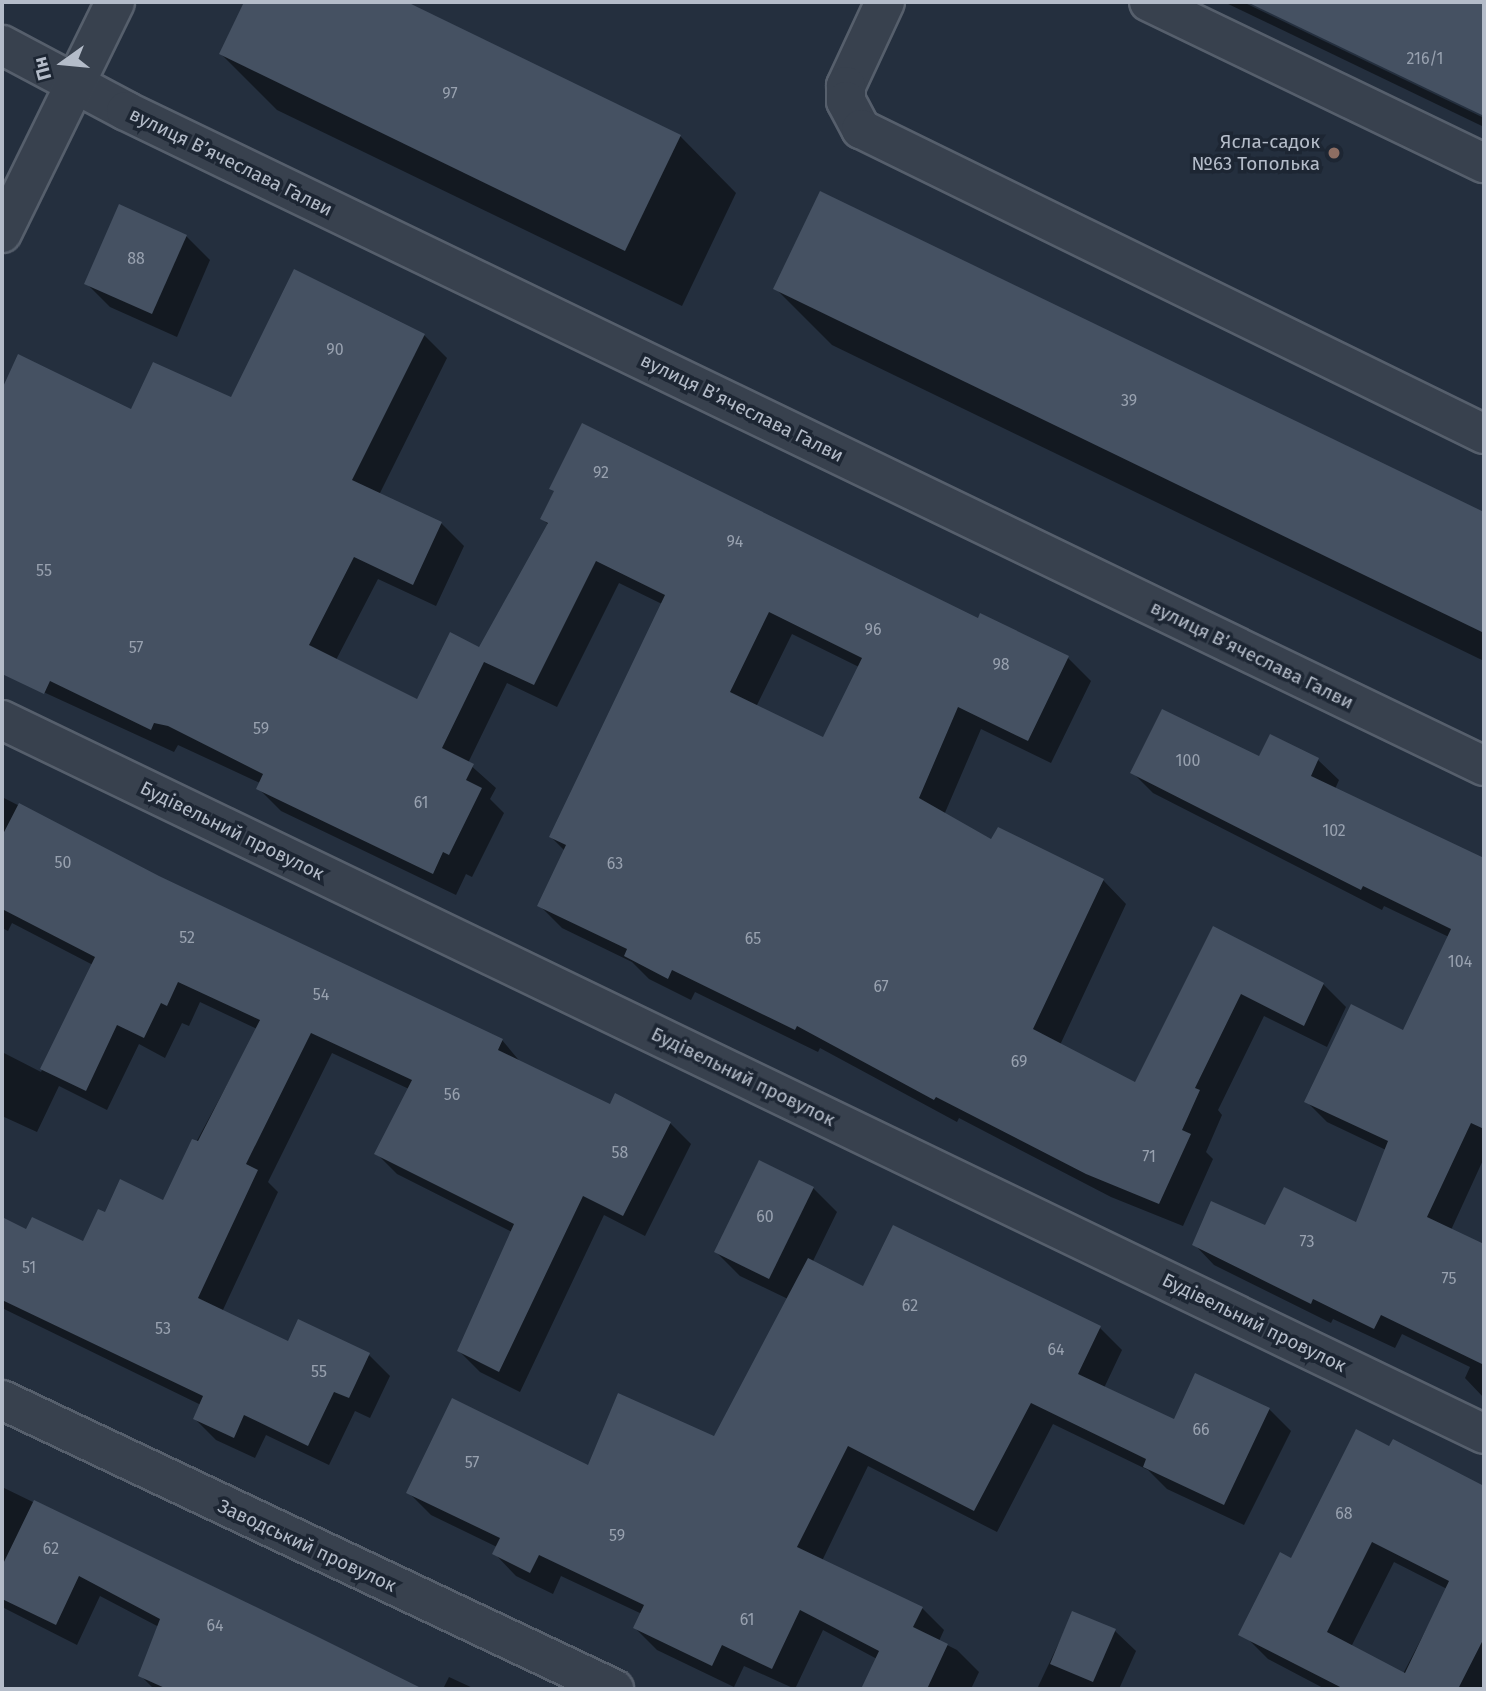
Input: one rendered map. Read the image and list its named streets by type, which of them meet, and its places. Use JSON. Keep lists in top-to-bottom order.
{
  "streets": {
    "street": ["вулиця Вʼячеслава Галви", "Будівельний провулок", "Заводський провулок"]
  },
  "places": ["Ясла-садок №63 Тополька"],
  "house_numbers": [
    "216/1",
    "97",
    "88",
    "90",
    "39",
    "92",
    "94",
    "55",
    "96",
    "57",
    "98",
    "59",
    "100",
    "61",
    "102",
    "50",
    "63",
    "52",
    "65",
    "104",
    "67",
    "54",
    "69",
    "56",
    "58",
    "71",
    "60",
    "73",
    "51",
    "75",
    "62",
    "53",
    "64",
    "55",
    "66",
    "57",
    "68",
    "59",
    "62",
    "61",
    "64"
  ],
  "north": "left"
}
